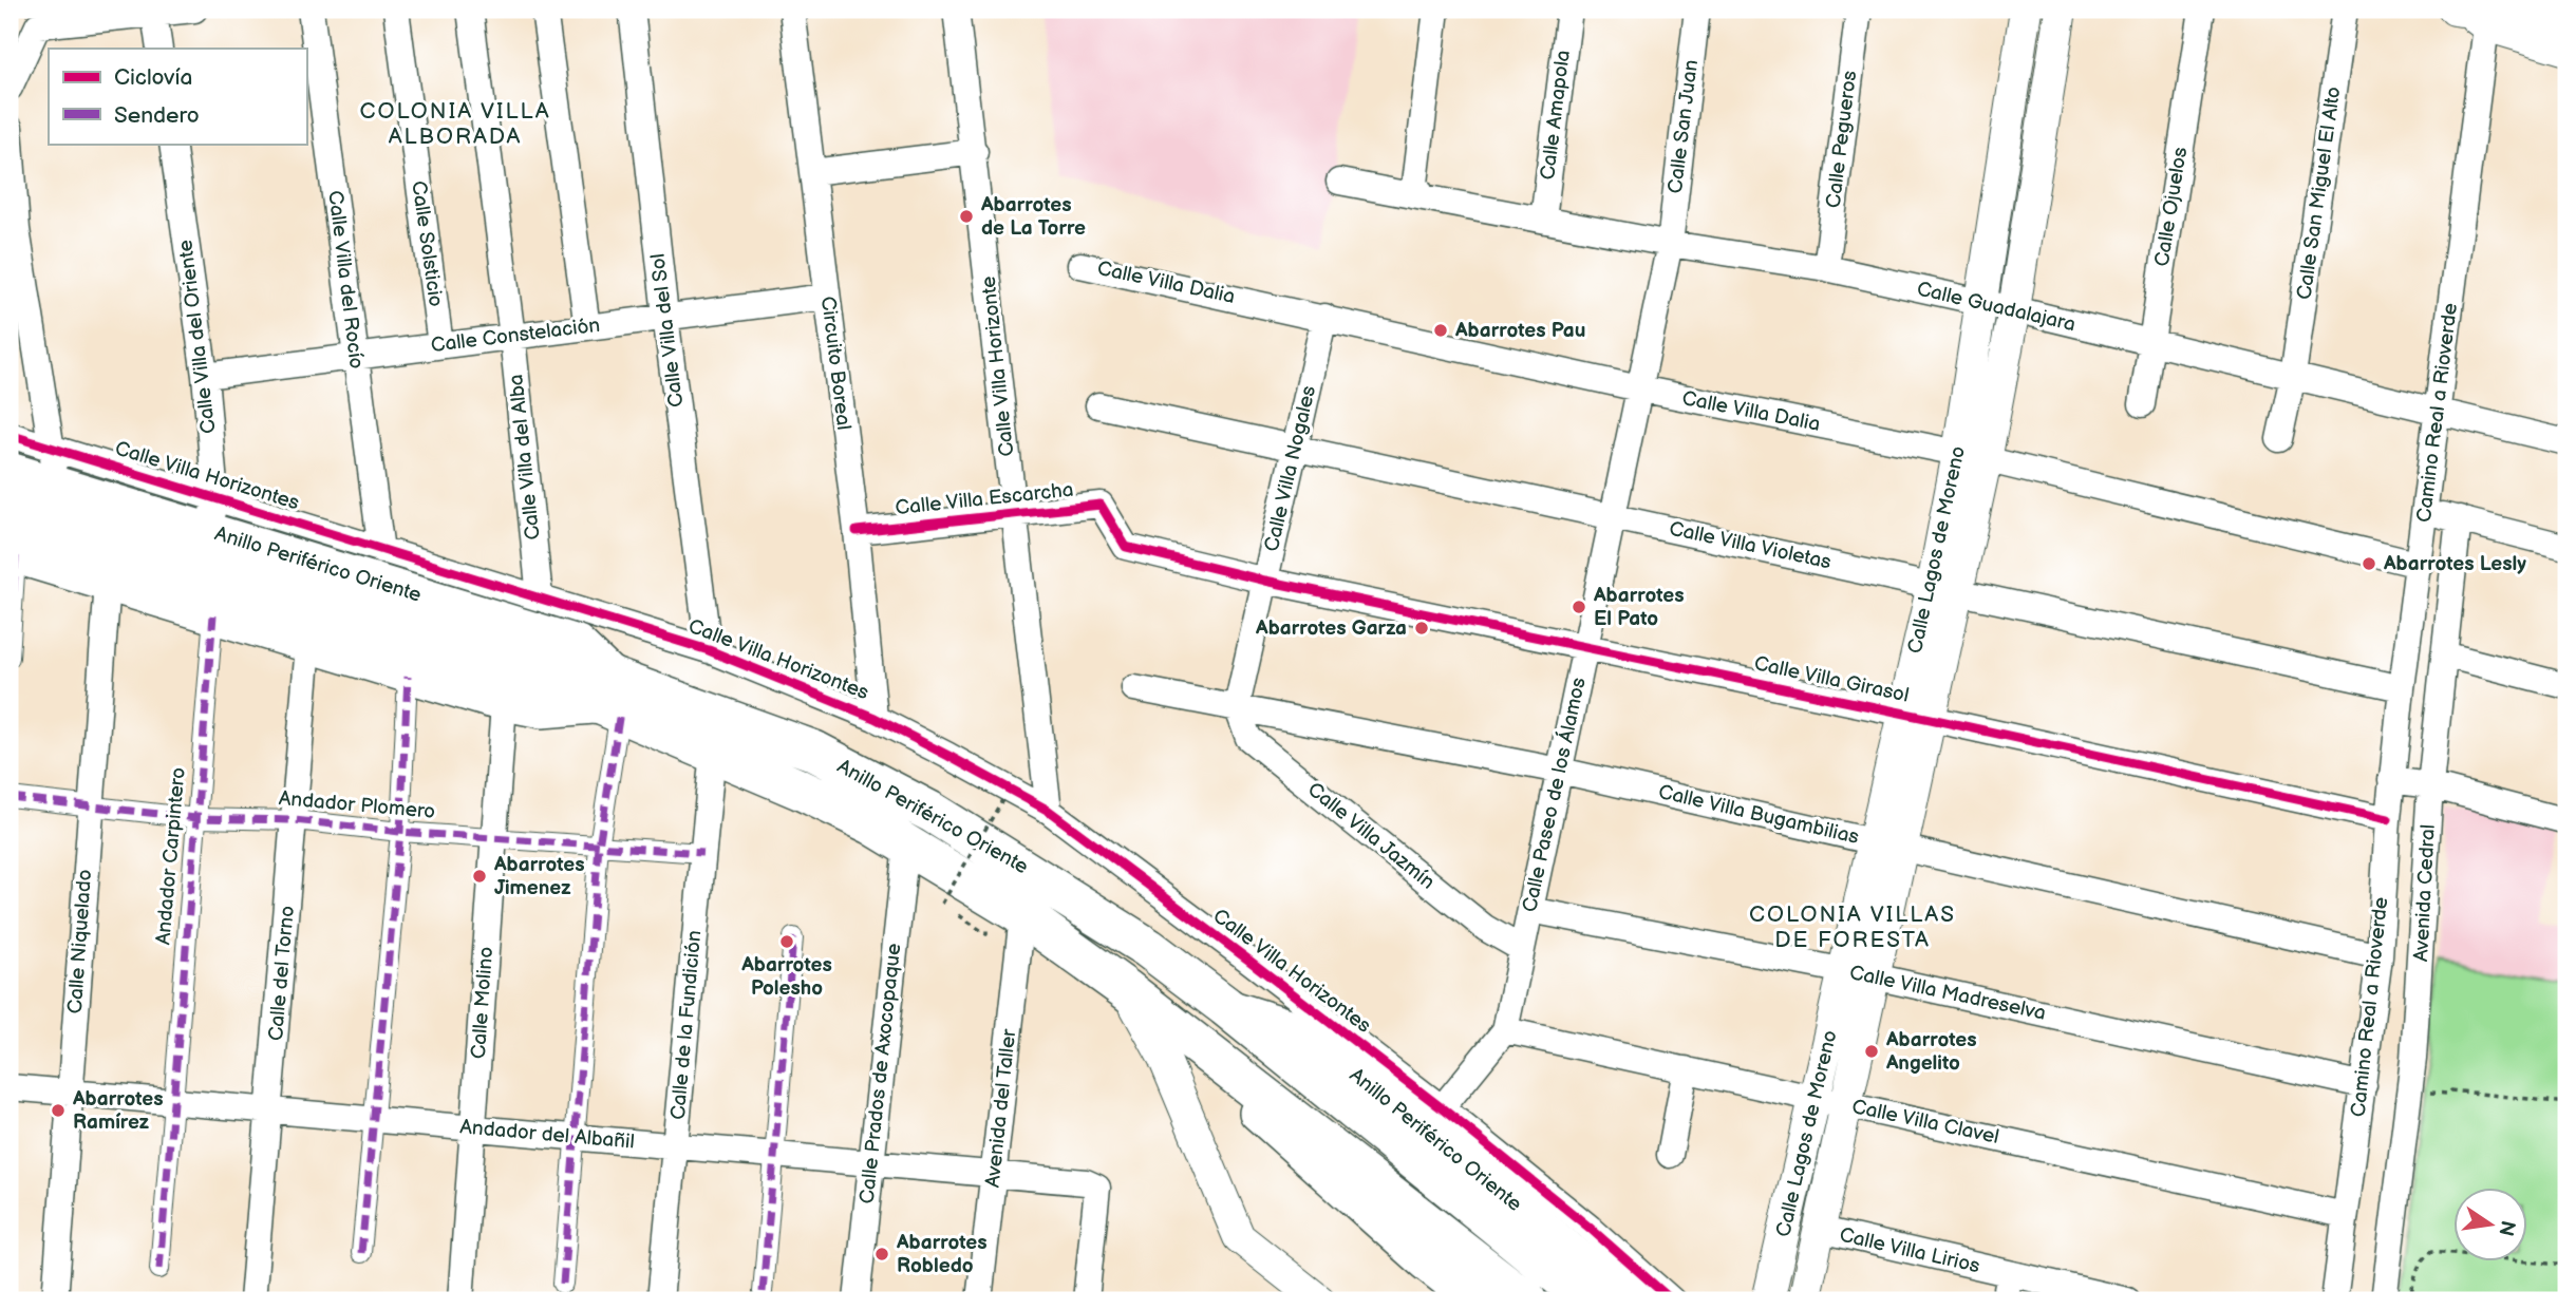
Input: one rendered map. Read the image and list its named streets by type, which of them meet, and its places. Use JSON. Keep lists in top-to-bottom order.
{
  "streets": {
    "highway": ["Anillo Periférico Oriente"],
    "street": [
      "Calle Amapola",
      "Calle San Juan",
      "Calle Pegueros",
      "Calle San Miguel El Alto",
      "Calle Ojuelos",
      "Calle Solsticio",
      "Calle Villa del Rocío",
      "Calle Villa Dalia",
      "Calle Guadalajara",
      "Calle Villa del Sol",
      "Calle Constelación",
      "Calle Villa del Oriente",
      "Circuito Boreal",
      "Calle Villa Horizonte",
      "Camino Real a Rioverde",
      "Calle Villa del Alba",
      "Calle Villa Nogales",
      "Calle Villa Horizontes",
      "Calle Villa Escarcha",
      "Calle Villa Violetas",
      "Calle Lagos de Moreno",
      "Calle Villa Girasol",
      "Calle Paseo de los Álamos",
      "Andador Plomero",
      "Calle Villa Bugambilias",
      "Calle Villa Jazmín",
      "Andador Carpintero",
      "Avenida Cedral",
      "Calle Niquelado",
      "Calle del Torno",
      "Calle Villa Madreselva",
      "Calle Molino",
      "Calle de la Fundición",
      "Calle Prados de Axocopaque",
      "Avenida del Taller",
      "Calle Villa Clavel",
      "Andador del Albañil",
      "Calle Villa Lirios"
    ]
  },
  "crossings": [
    ["Calle Amapola", "Calle Guadalajara"],
    ["Calle San Juan", "Calle Guadalajara"],
    ["Calle San Juan", "Calle Paseo de los Álamos"],
    ["Calle Pegueros", "Calle Guadalajara"],
    ["Calle San Miguel El Alto", "Calle Guadalajara"],
    ["Calle Ojuelos", "Calle Guadalajara"],
    ["Calle Solsticio", "Calle Constelación"],
    ["Calle Villa del Rocío", "Calle Constelación"],
    ["Calle Villa del Rocío", "Calle Villa Horizontes"],
    ["Calle Villa Dalia", "Camino Real a Rioverde"],
    ["Calle Villa Dalia", "Calle Villa Nogales"],
    ["Calle Villa Dalia", "Calle Lagos de Moreno"],
    ["Calle Villa Dalia", "Calle Paseo de los Álamos"],
    ["Calle Guadalajara", "Camino Real a Rioverde"],
    ["Calle Guadalajara", "Calle Lagos de Moreno"],
    ["Calle Guadalajara", "Calle Paseo de los Álamos"],
    ["Calle Villa del Sol", "Calle Constelación"],
    ["Calle Villa del Sol", "Calle Villa Horizontes"],
    ["Calle Constelación", "Calle Villa del Oriente"],
    ["Calle Constelación", "Circuito Boreal"],
    ["Calle Constelación", "Calle Villa del Alba"],
    ["Calle Villa del Oriente", "Calle Villa Horizontes"],
    ["Calle Villa del Oriente", "Anillo Periférico Oriente"],
    ["Circuito Boreal", "Calle Villa Horizontes"],
    ["Circuito Boreal", "Calle Villa Escarcha"],
    ["Calle Villa Horizonte", "Calle Villa Horizontes"],
    ["Calle Villa Horizonte", "Calle Villa Escarcha"],
    ["Camino Real a Rioverde", "Calle Villa Violetas"],
    ["Camino Real a Rioverde", "Calle Villa Girasol"],
    ["Camino Real a Rioverde", "Calle Villa Bugambilias"],
    ["Camino Real a Rioverde", "Calle Villa Madreselva"],
    ["Camino Real a Rioverde", "Calle Villa Clavel"],
    ["Calle Villa del Alba", "Calle Villa Horizontes"],
    ["Calle Villa Nogales", "Calle Villa Escarcha"],
    ["Calle Villa Nogales", "Calle Villa Violetas"],
    ["Calle Villa Nogales", "Calle Villa Girasol"],
    ["Calle Villa Nogales", "Calle Villa Bugambilias"],
    ["Calle Villa Nogales", "Calle Villa Jazmín"],
    ["Calle Villa Horizontes", "Anillo Periférico Oriente"],
    ["Calle Villa Horizontes", "Calle Paseo de los Álamos"],
    ["Calle Villa Escarcha", "Calle Villa Girasol"],
    ["Calle Villa Violetas", "Calle Lagos de Moreno"],
    ["Calle Villa Violetas", "Calle Paseo de los Álamos"],
    ["Calle Lagos de Moreno", "Calle Villa Girasol"],
    ["Calle Lagos de Moreno", "Calle Villa Bugambilias"],
    ["Calle Lagos de Moreno", "Calle Villa Madreselva"],
    ["Calle Lagos de Moreno", "Calle Villa Clavel"],
    ["Calle Lagos de Moreno", "Calle Villa Lirios"],
    ["Anillo Periférico Oriente", "Calle Paseo de los Álamos"],
    ["Anillo Periférico Oriente", "Andador Carpintero"],
    ["Anillo Periférico Oriente", "Calle Niquelado"],
    ["Anillo Periférico Oriente", "Calle del Torno"],
    ["Anillo Periférico Oriente", "Calle Molino"],
    ["Anillo Periférico Oriente", "Calle de la Fundición"],
    ["Anillo Periférico Oriente", "Calle Prados de Axocopaque"],
    ["Anillo Periférico Oriente", "Avenida del Taller"],
    ["Calle Villa Girasol", "Calle Paseo de los Álamos"],
    ["Calle Paseo de los Álamos", "Calle Villa Bugambilias"],
    ["Calle Paseo de los Álamos", "Calle Villa Jazmín"],
    ["Calle Paseo de los Álamos", "Calle Villa Madreselva"],
    ["Calle Paseo de los Álamos", "Calle Villa Clavel"],
    ["Andador Plomero", "Andador Carpintero"],
    ["Andador Plomero", "Calle Niquelado"],
    ["Andador Plomero", "Calle del Torno"],
    ["Andador Plomero", "Calle Molino"],
    ["Andador Plomero", "Calle de la Fundición"],
    ["Calle Villa Bugambilias", "Calle Villa Jazmín"],
    ["Andador Carpintero", "Andador del Albañil"],
    ["Calle Niquelado", "Andador del Albañil"],
    ["Calle del Torno", "Andador del Albañil"],
    ["Calle Molino", "Andador del Albañil"],
    ["Calle de la Fundición", "Andador del Albañil"],
    ["Calle Prados de Axocopaque", "Andador del Albañil"],
    ["Avenida del Taller", "Andador del Albañil"]
  ],
  "districts": ["COLONIA VILLA ALBORADA", "COLONIA VILLAS DE FORESTA"],
  "places": [
    "Abarrotes de La Torre",
    "Abarrotes Pau",
    "Abarrotes Lesly",
    "Abarrotes El Pato",
    "Abarrotes Garza",
    "Abarrotes Jimenez",
    "Abarrotes Polesho",
    "Abarrotes Angelito",
    "Abarrotes Ramírez",
    "Abarrotes Robledo"
  ],
  "legend": ["Ciclovía", "Sendero"],
  "north": "right"
}
